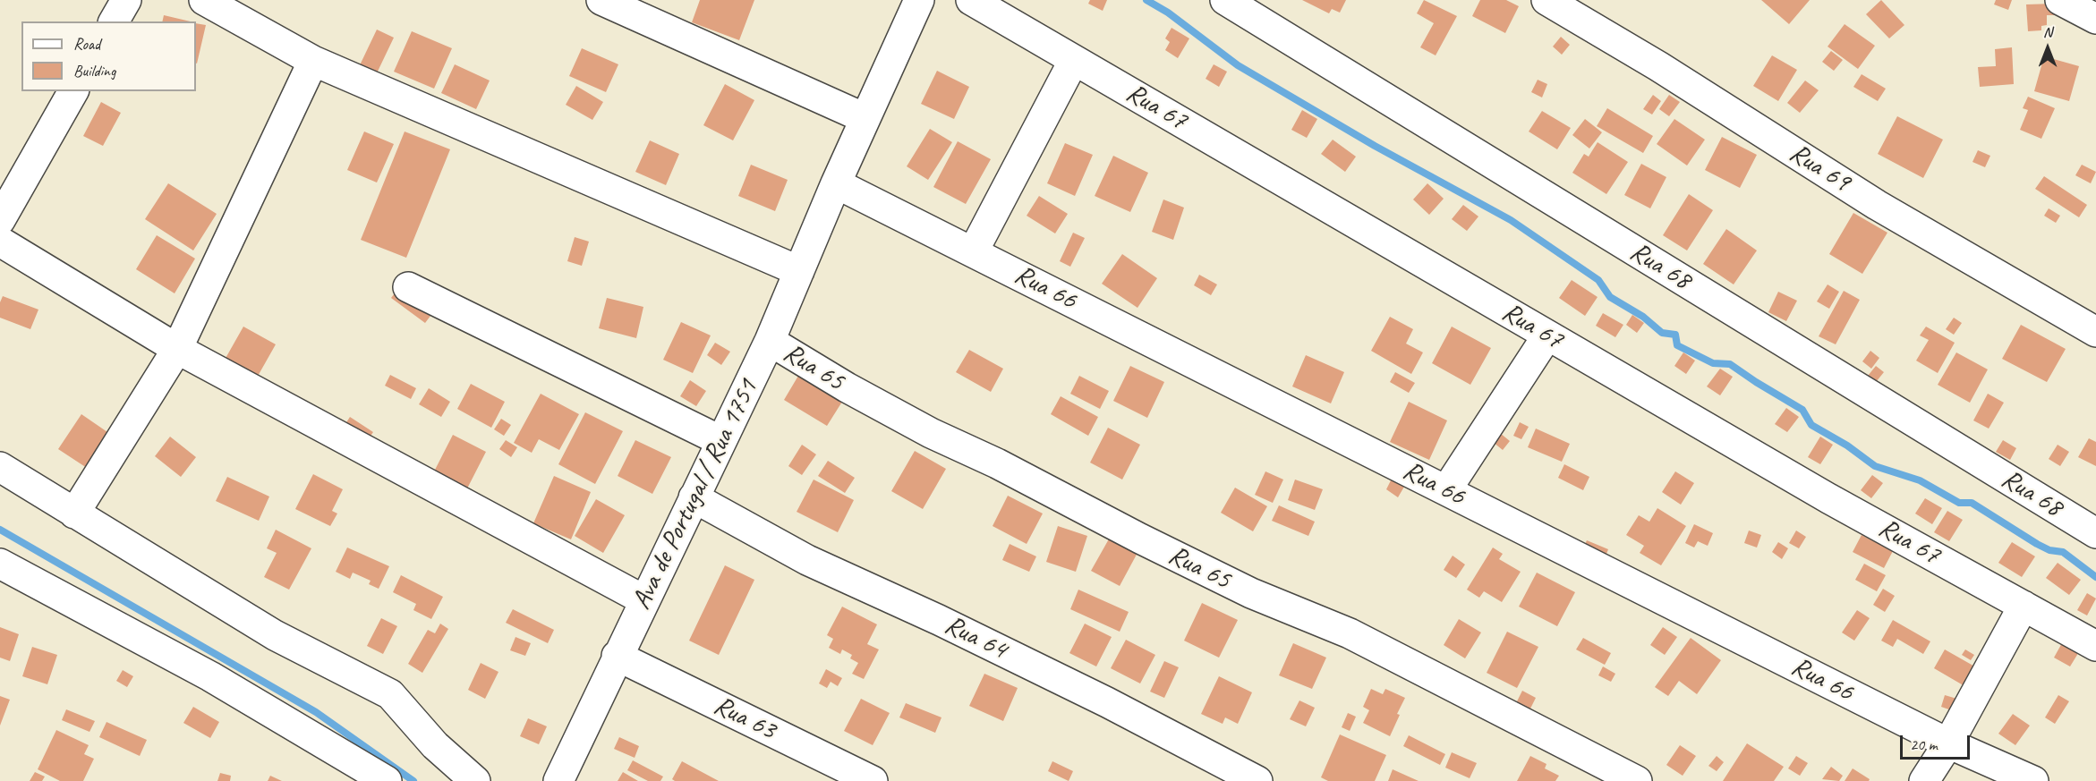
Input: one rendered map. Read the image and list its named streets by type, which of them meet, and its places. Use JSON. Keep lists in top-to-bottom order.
{
  "streets": {
    "street": [
      "Rua 67",
      "Rua 69",
      "Rua 68",
      "Rua 66",
      "Rua 65",
      "Ava de Portugal / Rua 1751",
      "Rua 64",
      "Rua 63"
    ]
  },
  "crossings": [
    ["Rua 66", "Ava de Portugal / Rua 1751"],
    ["Rua 65", "Ava de Portugal / Rua 1751"],
    ["Ava de Portugal / Rua 1751", "Rua 64"],
    ["Ava de Portugal / Rua 1751", "Rua 63"]
  ],
  "legend": ["Road", "Building"],
  "scale_bar": "20 m",
  "north": "top"
}
